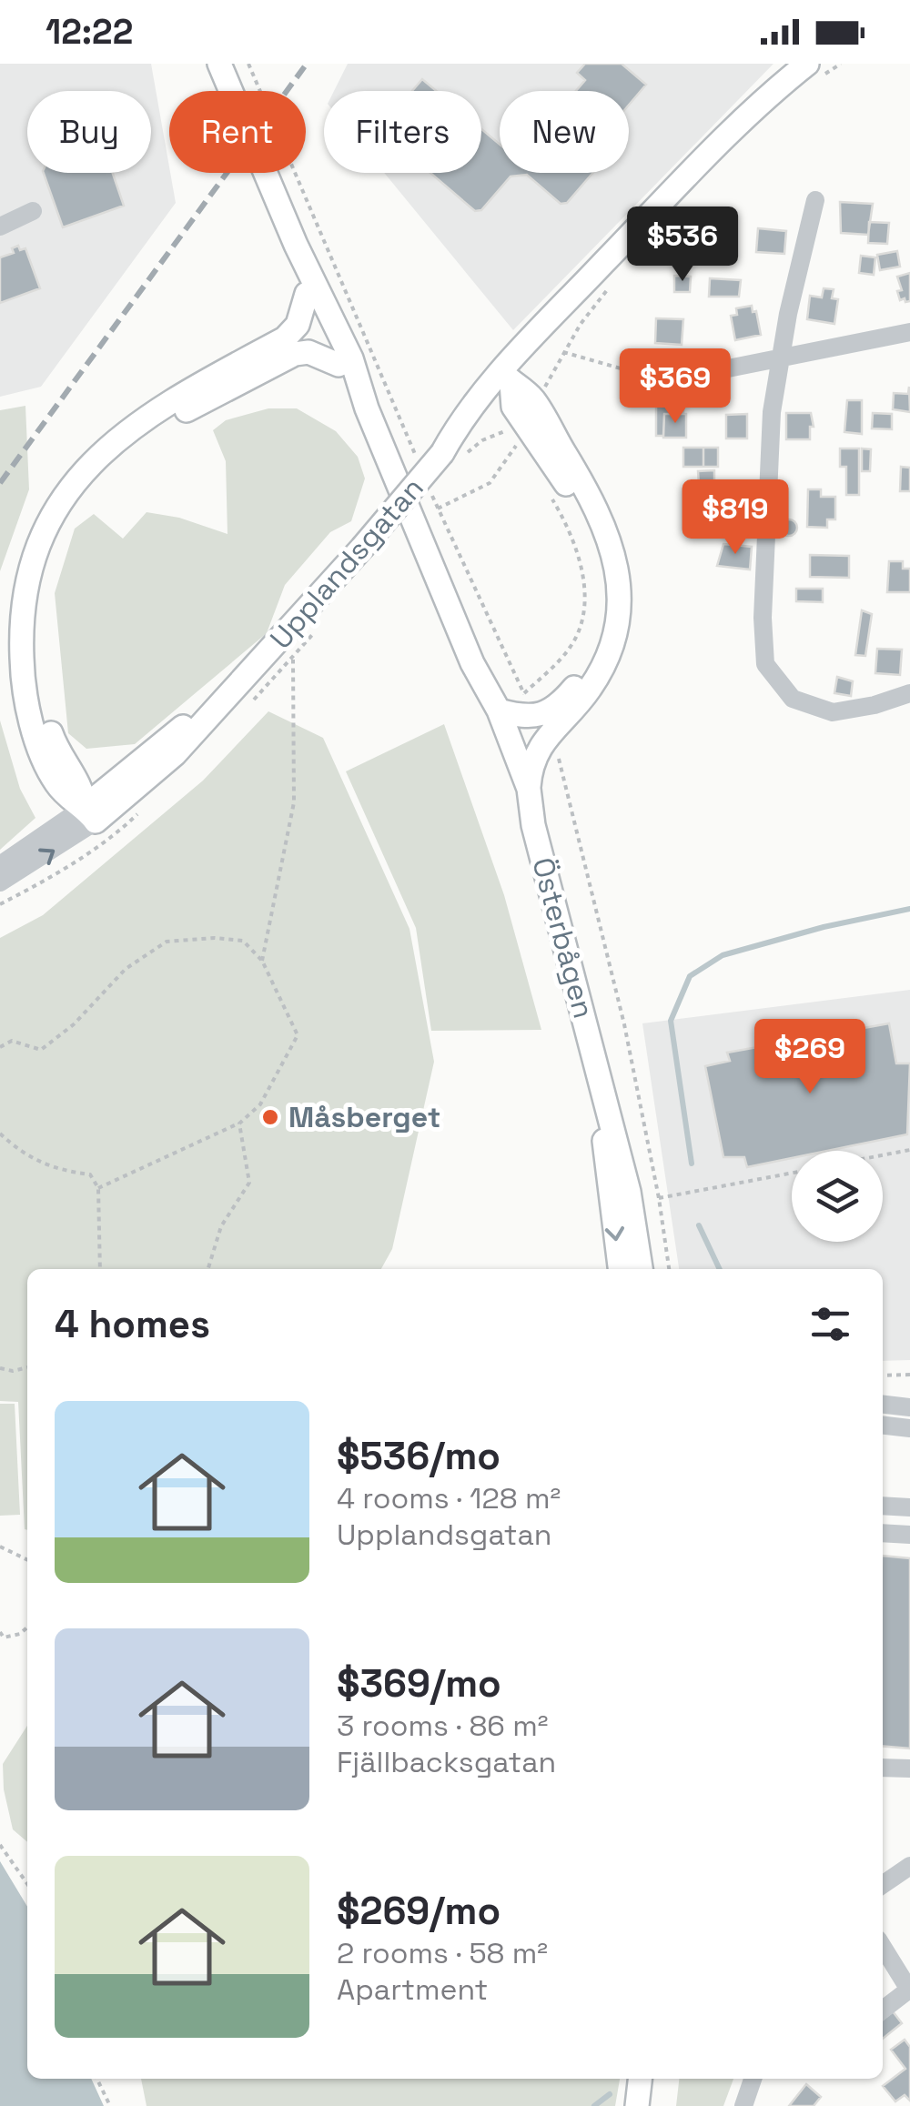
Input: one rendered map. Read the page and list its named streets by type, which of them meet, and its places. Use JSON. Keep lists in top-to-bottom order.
{
  "streets": {
    "main road": ["Upplandsgatan", "Österbågen"]
  },
  "places": ["Måsberget"],
  "page": {
    "status": "12:22",
    "chip": [
      "Buy",
      "Rent",
      "Filters",
      "New"
    ],
    "price": [
      "$536",
      "$369",
      "$819",
      "$269"
    ],
    "heading": "4 homes",
    "list": [
      {
        "name": "$536/mo",
        "note": "4 rooms · 128 m² · Upplandsgatan"
      },
      {
        "name": "$369/mo",
        "note": "3 rooms · 86 m² · Fjällbacksgatan"
      },
      {
        "name": "$269/mo",
        "note": "2 rooms · 58 m² · Apartment"
      }
    ]
  }
}
